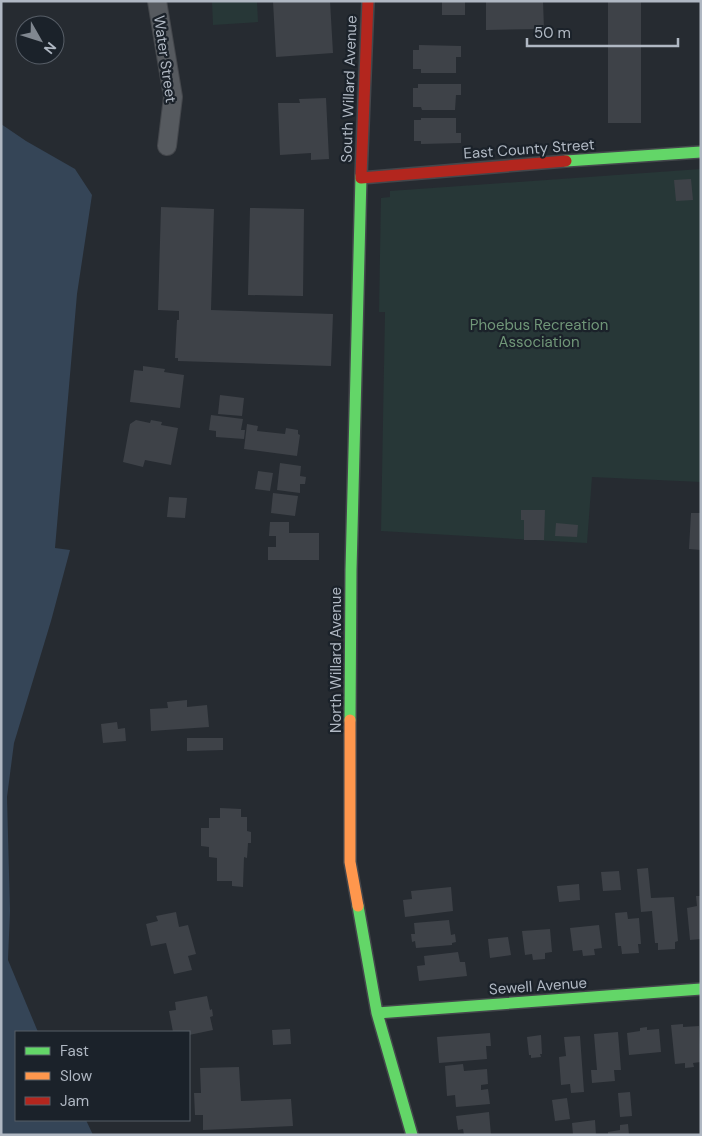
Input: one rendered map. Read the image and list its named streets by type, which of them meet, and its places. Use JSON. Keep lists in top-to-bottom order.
{
  "streets": {
    "street": [
      "Water Street",
      "South Willard Avenue",
      "East County Street",
      "North Willard Avenue",
      "Sewell Avenue"
    ]
  },
  "crossings": [
    ["South Willard Avenue", "East County Street"],
    ["South Willard Avenue", "North Willard Avenue"],
    ["East County Street", "North Willard Avenue"],
    ["North Willard Avenue", "Sewell Avenue"]
  ],
  "parks": ["Phoebus Recreation Association"],
  "legend": ["Fast", "Slow", "Jam"],
  "scale_bar": "50 m",
  "north": "bottom right"
}
